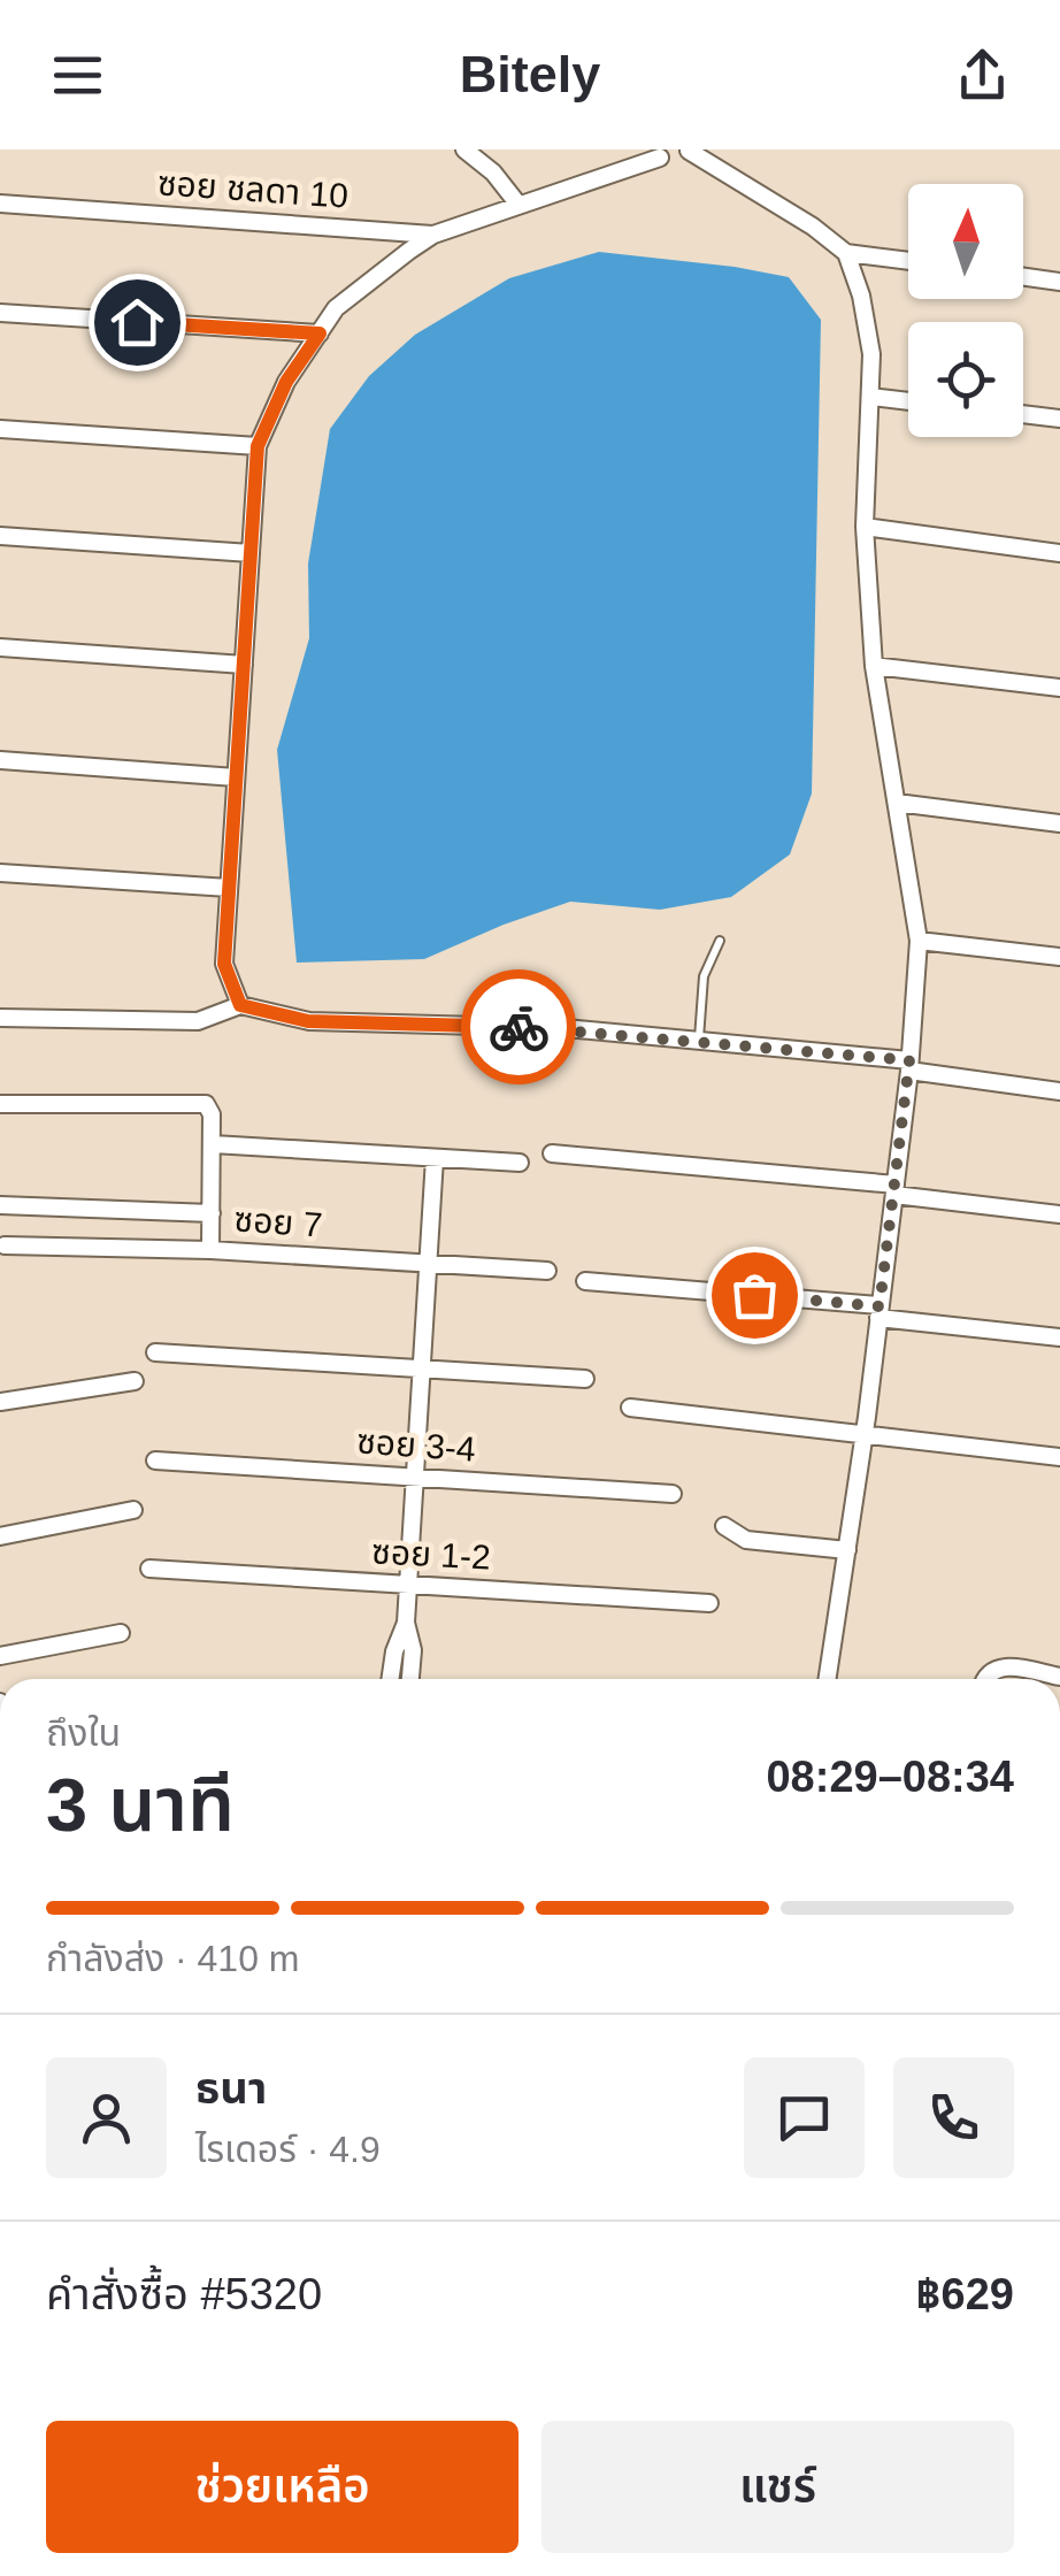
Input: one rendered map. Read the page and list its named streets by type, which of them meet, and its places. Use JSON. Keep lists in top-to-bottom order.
{
  "streets": {
    "street": [
      "ซอย ชลดา 10",
      "ซอย 7",
      "ซอย 3-4",
      "ซอย 1-2"
    ]
  },
  "north": "top",
  "page": {
    "header": "Bitely",
    "heading": ["3 นาที", "ถึงใน", "08:29–08:34"],
    "panel": [
      "ธนา",
      "ไรเดอร์ · 4.9",
      "คำสั่งซื้อ #5320",
      "฿629"
    ],
    "bar": "กำลังส่ง · 410 m",
    "buttons": ["ช่วยเหลือ", "แชร์"]
  }
}
